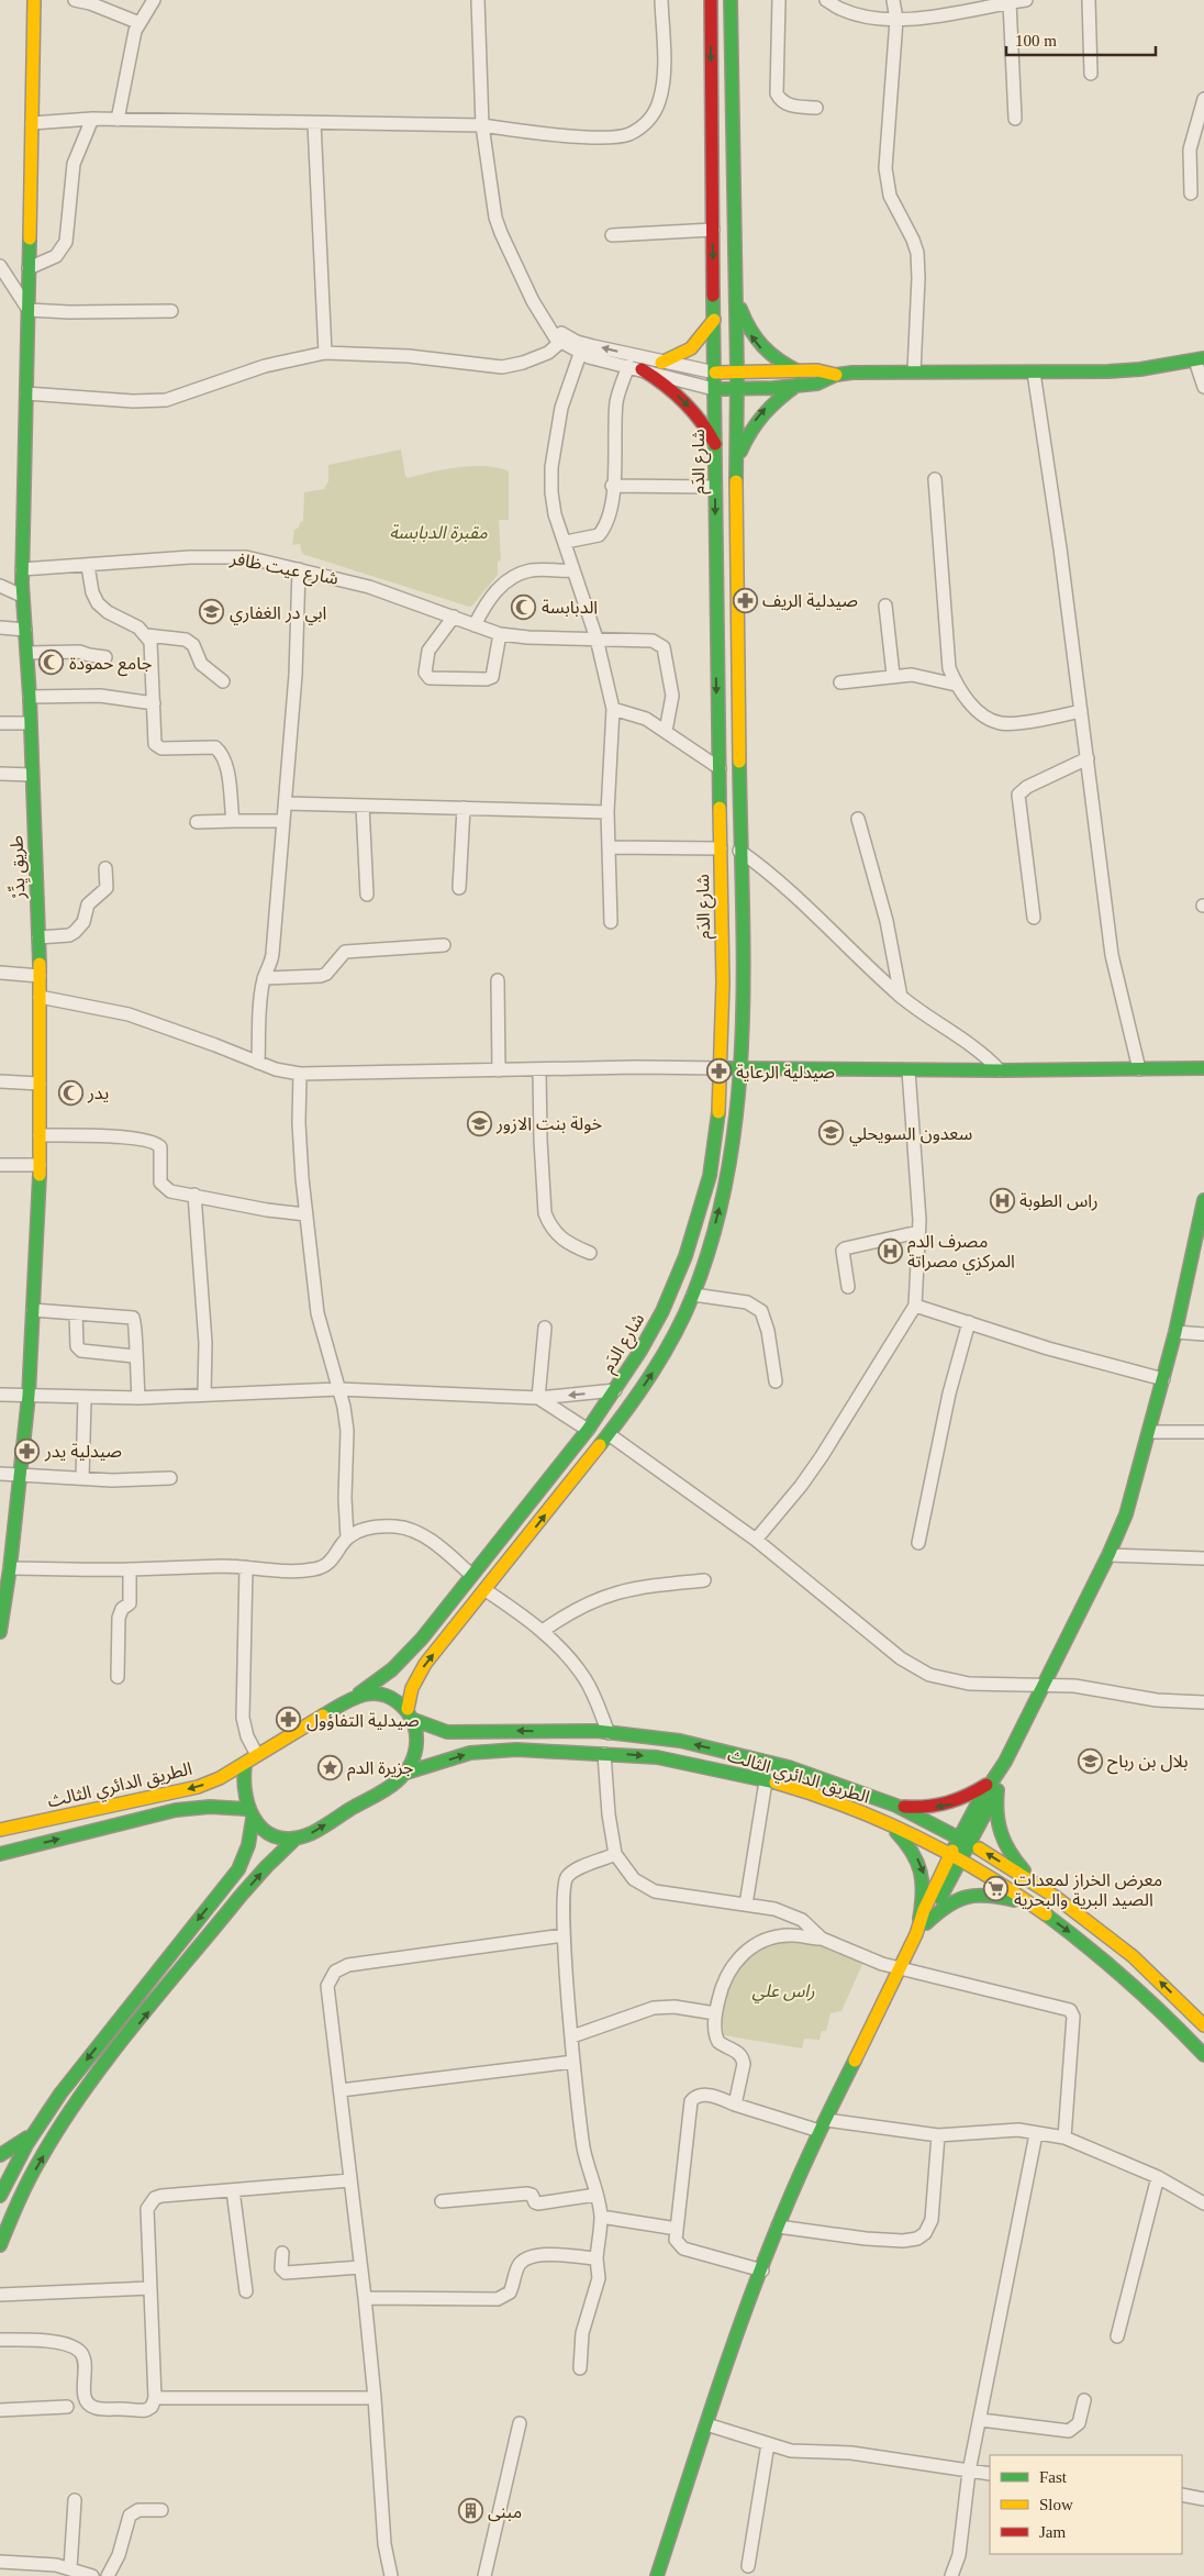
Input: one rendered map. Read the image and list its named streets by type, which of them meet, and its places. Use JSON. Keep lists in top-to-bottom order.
{
  "streets": {
    "main road": ["شارع الدَم", "طريق يِدِّرْ", "الطريق الدائري الثالث"],
    "street": ["شارع عيت ظافر"]
  },
  "crossings": [
    ["شارع الدَم", "الطريق الدائري الثالث"],
    ["شارع عيت ظافر", "طريق يِدِّرْ"]
  ],
  "parks": ["مقبرة الدبابسة", "راس علي"],
  "places": {
    "pharmacy": [
      "صيدلية الريف",
      "صيدلية الرعاية",
      "صيدلية يدر",
      "صيدلية التفاؤول"
    ],
    "mosque": ["الدبابسة", "جامع حمودة", "يدر"],
    "school or university": [
      "ابي در الغفاري",
      "خولة بنت الازور",
      "سعدون السويحلي",
      "بلال بن رباح"
    ],
    "hospital": ["راس الطوبة", "مصرف الدم المركزي مصراتة"],
    "place": ["جزيرة الدم"],
    "supermarket": ["معرض الخراز لمعدات الصيد البرية والبحرية"],
    "building": ["مبنى"]
  },
  "legend": ["Fast", "Slow", "Jam"],
  "scale_bar": "100 m"
}
